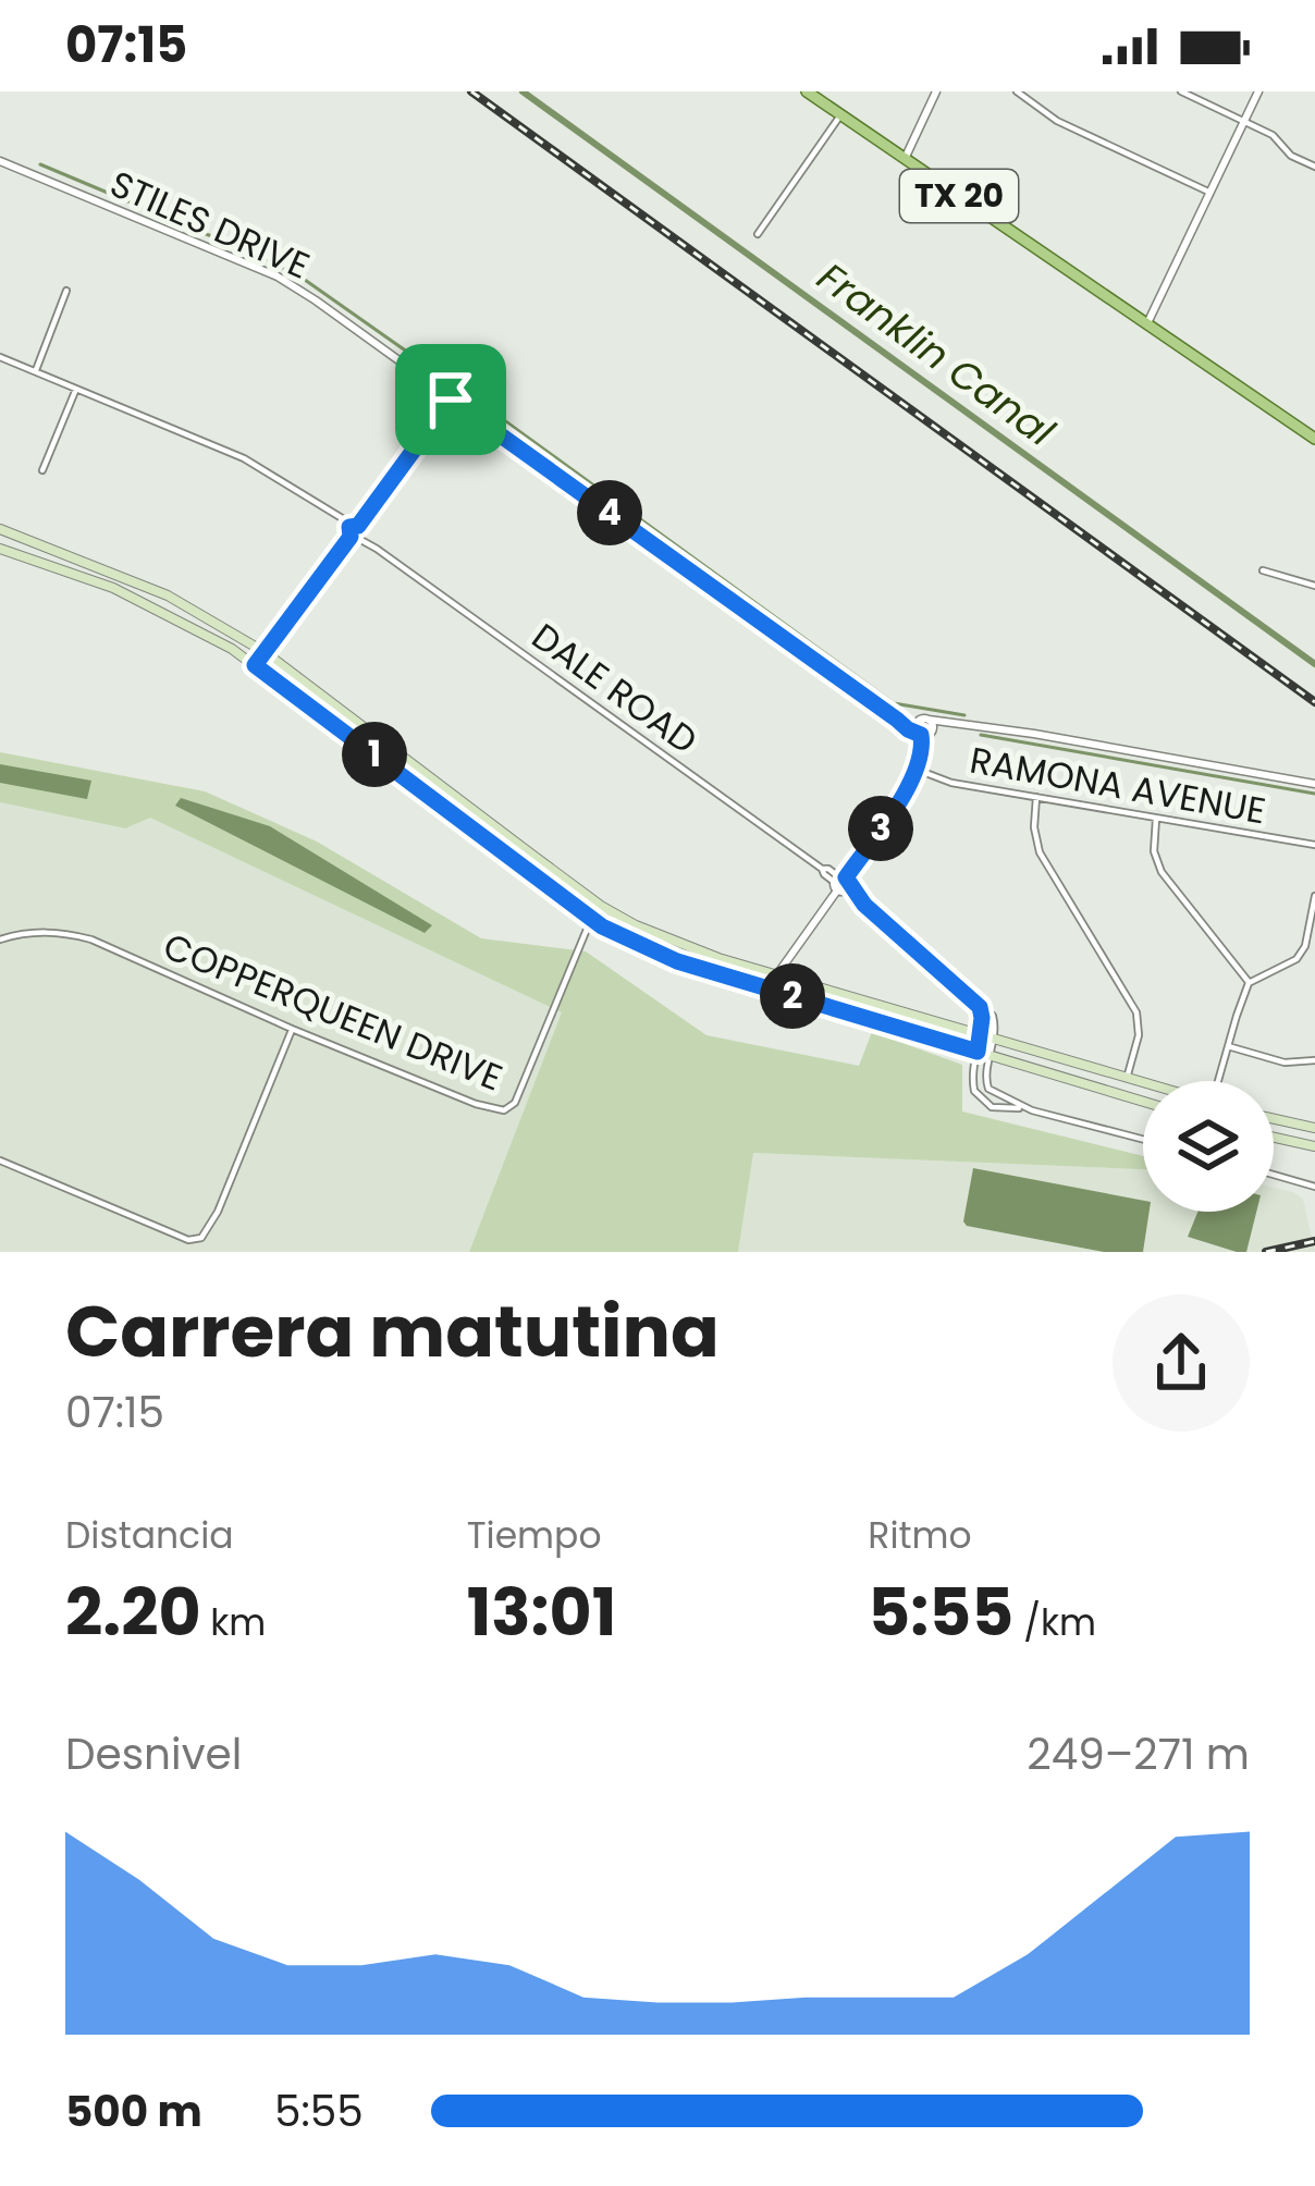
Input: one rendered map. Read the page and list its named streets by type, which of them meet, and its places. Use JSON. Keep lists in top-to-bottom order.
{
  "streets": {
    "main road": ["TX 20"],
    "street": [
      "STILES DRIVE",
      "DALE ROAD",
      "RAMONA AVENUE",
      "COPPERQUEEN DRIVE"
    ]
  },
  "water": ["Franklin Canal"],
  "page": {
    "status": "07:15",
    "pins": [
      "4",
      "1",
      "3",
      "2"
    ],
    "heading": ["Carrera matutina", "07:15"],
    "stats": [
      ["Distancia", "2.20 km"],
      ["Tiempo", "13:01"],
      ["Ritmo", "5:55 /km"]
    ],
    "chart": ["Desnivel", "249–271 m"],
    "list": [
      {
        "name": "500 m",
        "note": "5:55"
      }
    ]
  }
}
